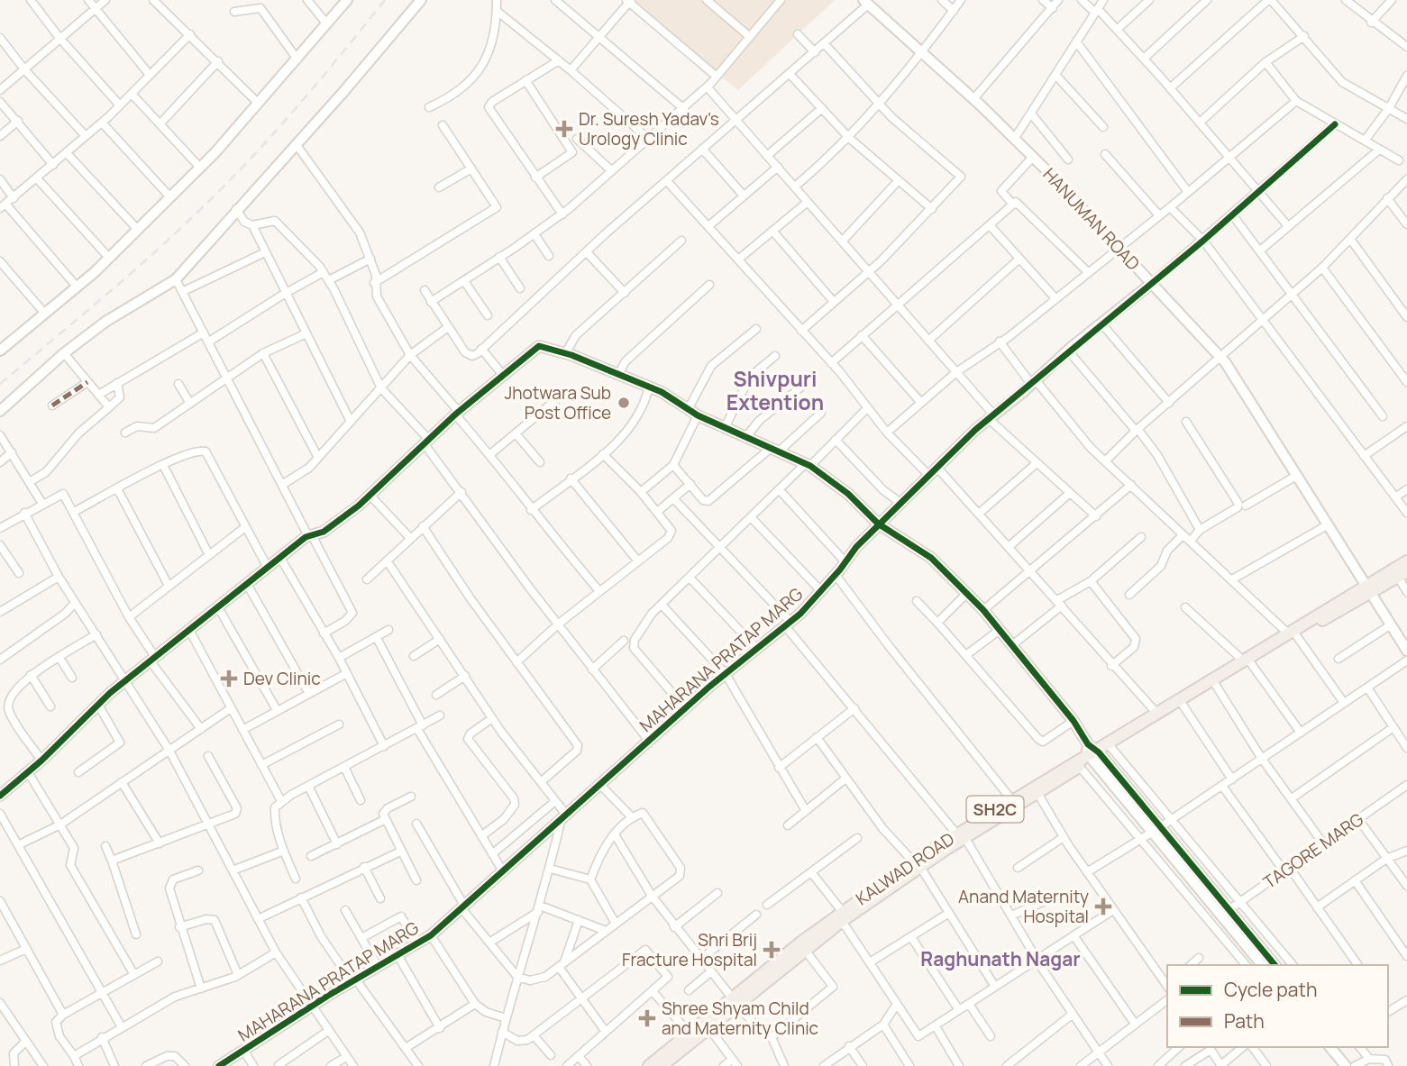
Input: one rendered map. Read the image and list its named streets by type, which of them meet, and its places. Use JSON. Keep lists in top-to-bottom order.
{
  "streets": {
    "main road": ["SH2C", "KALWAD ROAD"],
    "street": ["HANUMAN ROAD", "MAHARANA PRATAP MARG", "TAGORE MARG"]
  },
  "crossings": [
    ["HANUMAN ROAD", "MAHARANA PRATAP MARG"],
    ["HANUMAN ROAD", "KALWAD ROAD"]
  ],
  "districts": ["Shivpuri Extention", "Raghunath Nagar"],
  "places": {
    "health": [
      "Dr. Suresh Yadav's Urology Clinic",
      "Dev Clinic",
      "Anand Maternity Hospital",
      "Shri Brij Fracture Hospital",
      "Shree Shyam Child and Maternity Clinic"
    ],
    "other": ["Jhotwara Sub Post Office"]
  },
  "legend": ["Cycle path", "Path"]
}
